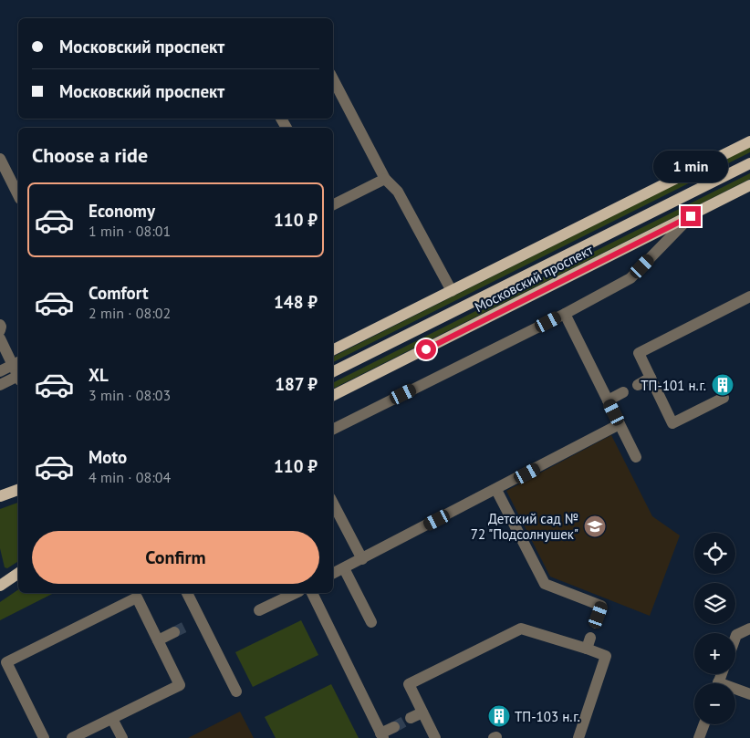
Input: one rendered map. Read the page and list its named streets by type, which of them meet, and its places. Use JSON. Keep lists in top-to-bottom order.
{
  "streets": {
    "main road": ["Московский проспект"]
  },
  "places": {
    "building": ["ТП-101 н.г.", "ТП-103 н.г."],
    "school or university": ["Детский сад № 72 \"Подсолнушек\""]
  },
  "page": {
    "banner": ["Московский проспект", "Московский проспект"],
    "heading": "Choose a ride",
    "bubble": "1 min",
    "list": [
      {
        "name": "Economy",
        "note": "1 min · 08:01",
        "value": "110 ₽"
      },
      {
        "name": "Comfort",
        "note": "2 min · 08:02",
        "value": "148 ₽"
      },
      {
        "name": "XL",
        "note": "3 min · 08:03",
        "value": "187 ₽"
      },
      {
        "name": "Moto",
        "note": "4 min · 08:04",
        "value": "110 ₽"
      }
    ],
    "buttons": "Confirm",
    "map_buttons": ["+", "−"]
  }
}
